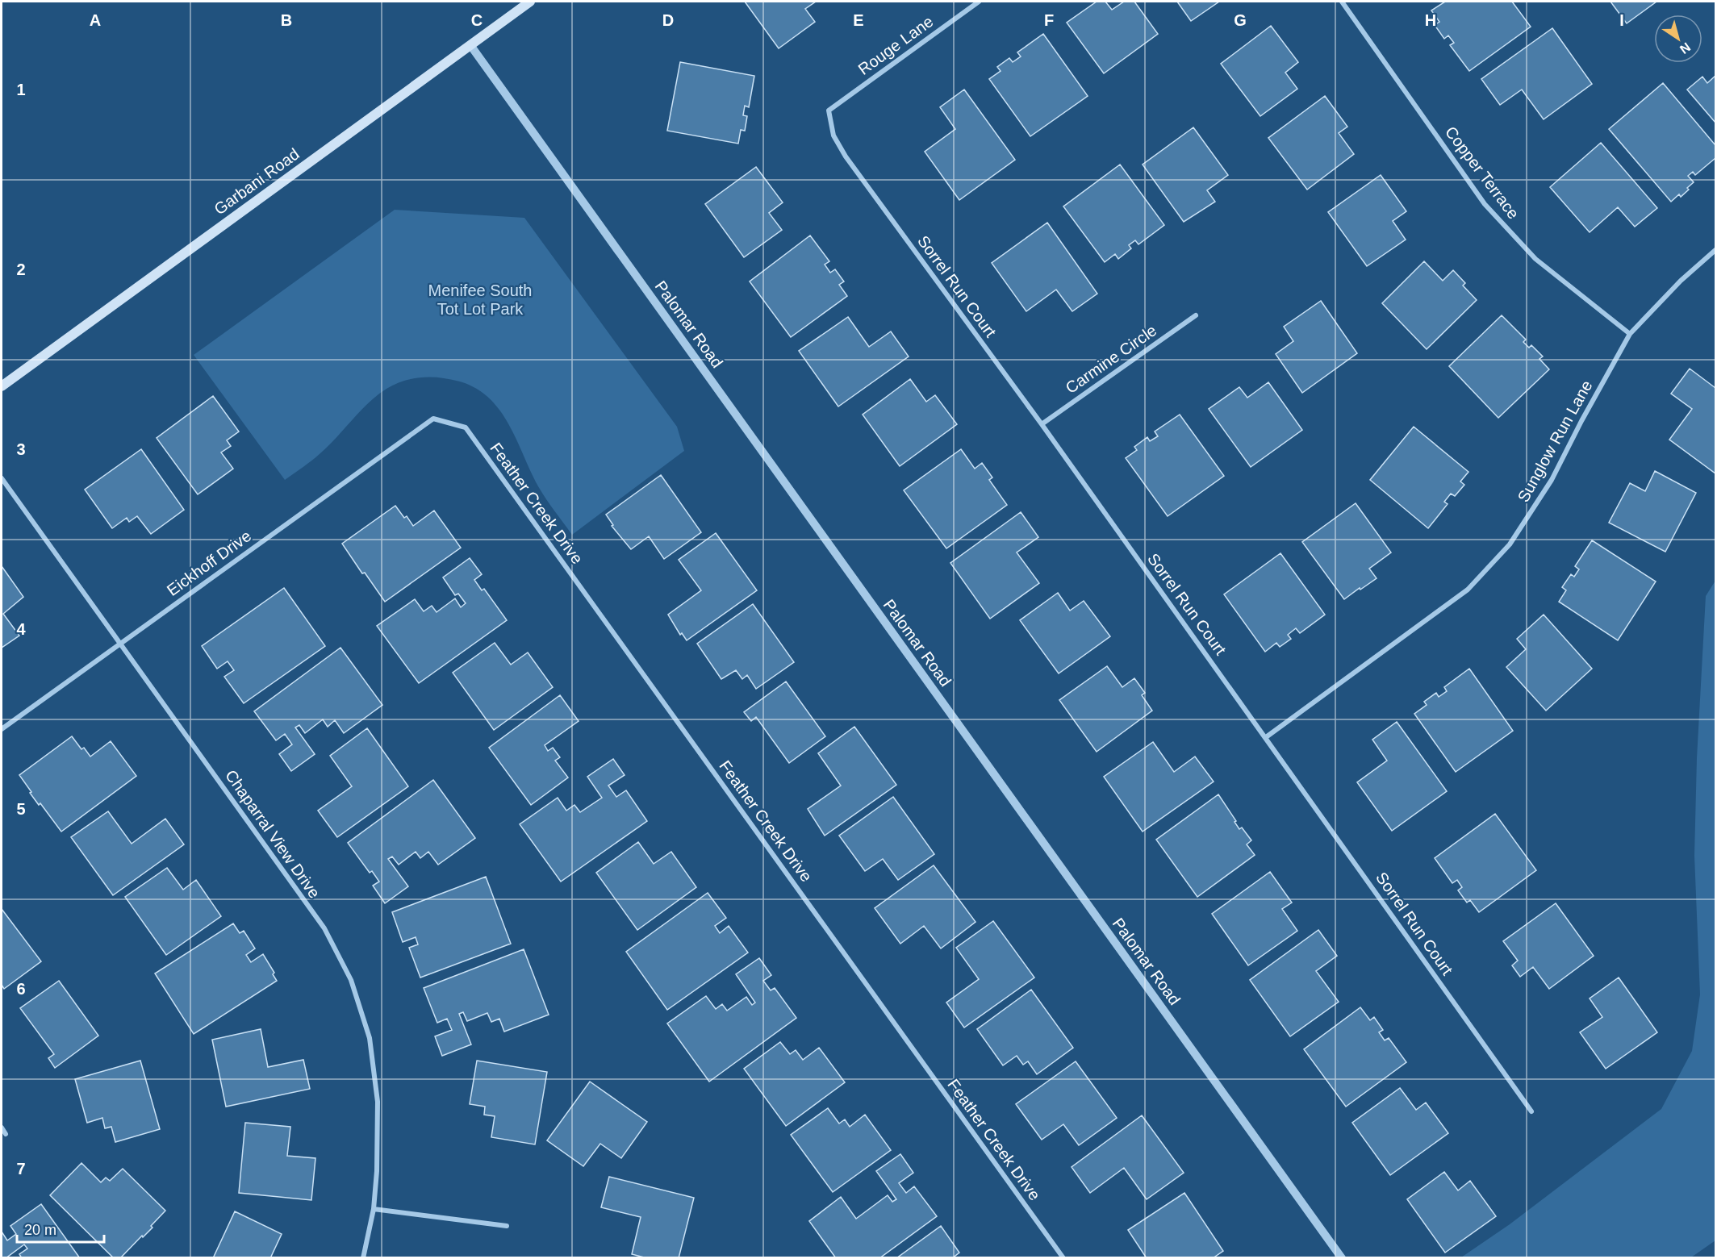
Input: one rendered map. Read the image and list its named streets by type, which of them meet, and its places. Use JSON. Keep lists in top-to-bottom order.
{
  "streets": {
    "main road": ["Garbani Road"],
    "street": [
      "Rouge Lane",
      "Copper Terrace",
      "Sorrel Run Court",
      "Palomar Road",
      "Carmine Circle",
      "Sunglow Run Lane",
      "Feather Creek Drive",
      "Eickhoff Drive",
      "Chaparral View Drive"
    ]
  },
  "crossings": [
    ["Rouge Lane", "Sorrel Run Court"],
    ["Copper Terrace", "Sunglow Run Lane"],
    ["Garbani Road", "Palomar Road"],
    ["Sorrel Run Court", "Carmine Circle"],
    ["Sorrel Run Court", "Sunglow Run Lane"],
    ["Feather Creek Drive", "Eickhoff Drive"],
    ["Eickhoff Drive", "Chaparral View Drive"]
  ],
  "parks": ["Menifee South Tot Lot Park"],
  "scale_bar": "20 m",
  "north": "bottom right",
  "grid": {
    "columns": [
      "A",
      "B",
      "C",
      "D",
      "E",
      "F",
      "G",
      "H",
      "I"
    ],
    "rows": [
      "1",
      "2",
      "3",
      "4",
      "5",
      "6",
      "7"
    ]
  }
}
